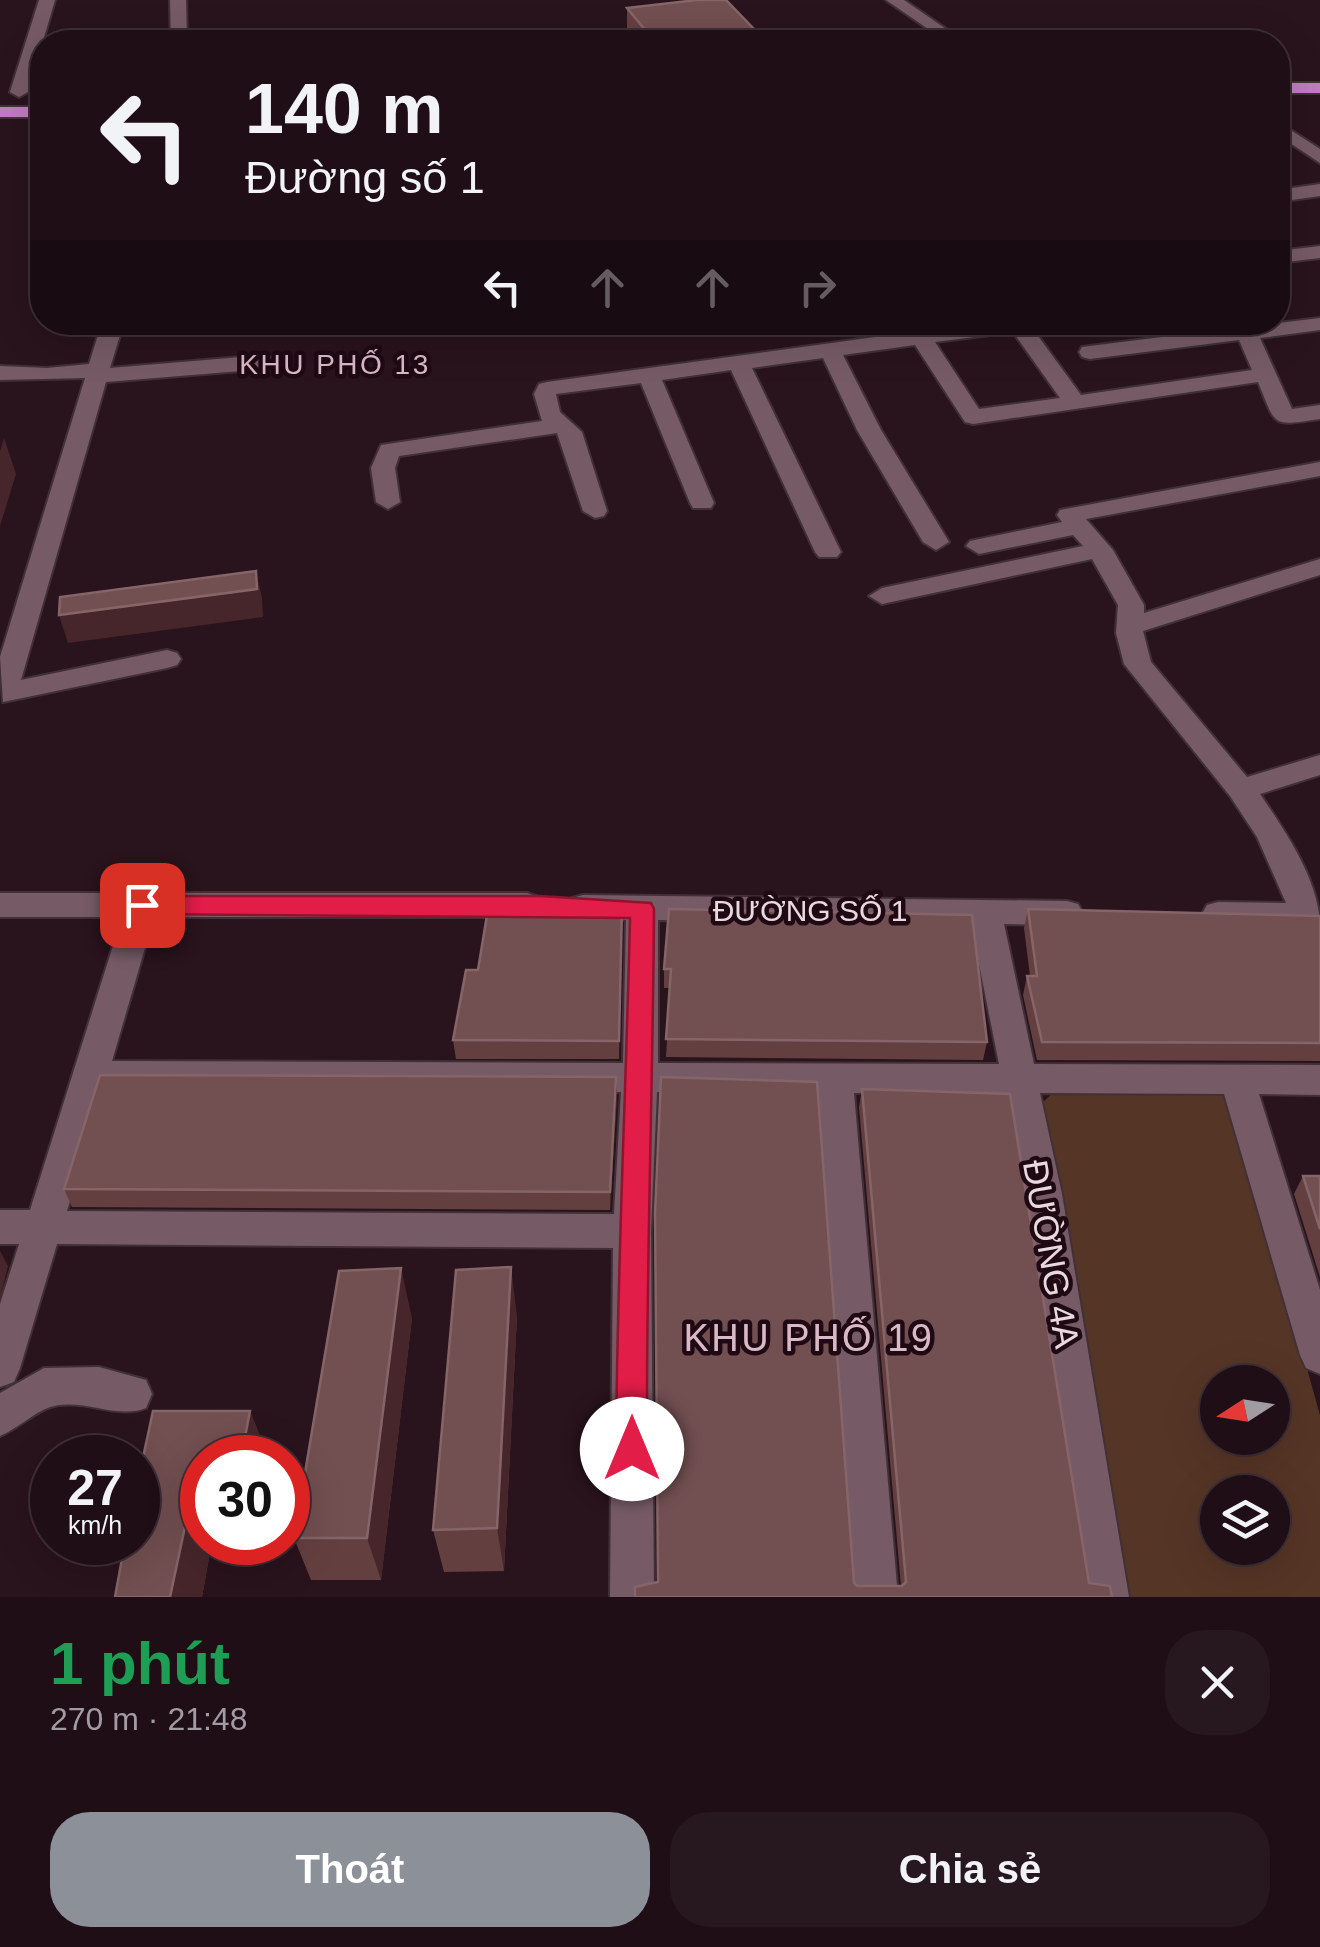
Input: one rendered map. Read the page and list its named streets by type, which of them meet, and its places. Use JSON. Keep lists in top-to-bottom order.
{
  "streets": {
    "street": ["ĐƯỜNG SỐ 1", "ĐƯỜNG 4A"]
  },
  "crossings": [
    ["ĐƯỜNG SỐ 1", "ĐƯỜNG 4A"]
  ],
  "districts": ["KHU PHỐ 13", "KHU PHỐ 19"],
  "north": "left",
  "page": {
    "turn": ["140 m", "Đường số 1"],
    "speed": "27 km/h",
    "limit": "30",
    "heading": ["1 phút", "270 m · 21:48"],
    "buttons": ["Thoát", "Chia sẻ"]
  }
}
